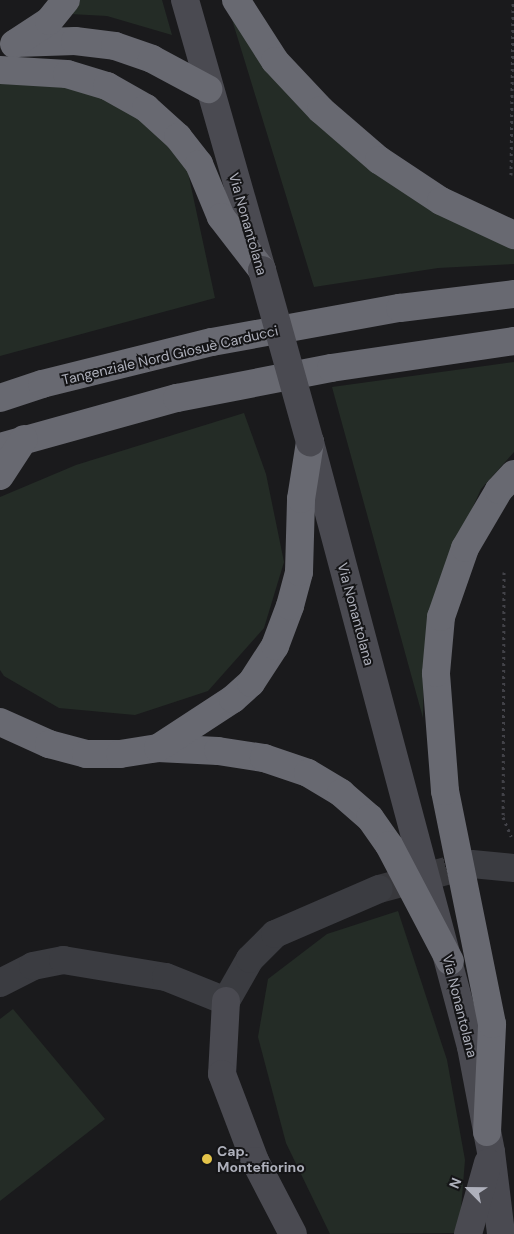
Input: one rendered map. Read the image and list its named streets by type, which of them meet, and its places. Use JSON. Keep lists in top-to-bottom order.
{
  "streets": {
    "highway": ["Tangenziale Nord Giosuè Carducci"],
    "main road": ["Via Nonantolana"]
  },
  "places": ["Cap. Montefiorino"],
  "north": "top left"
}
